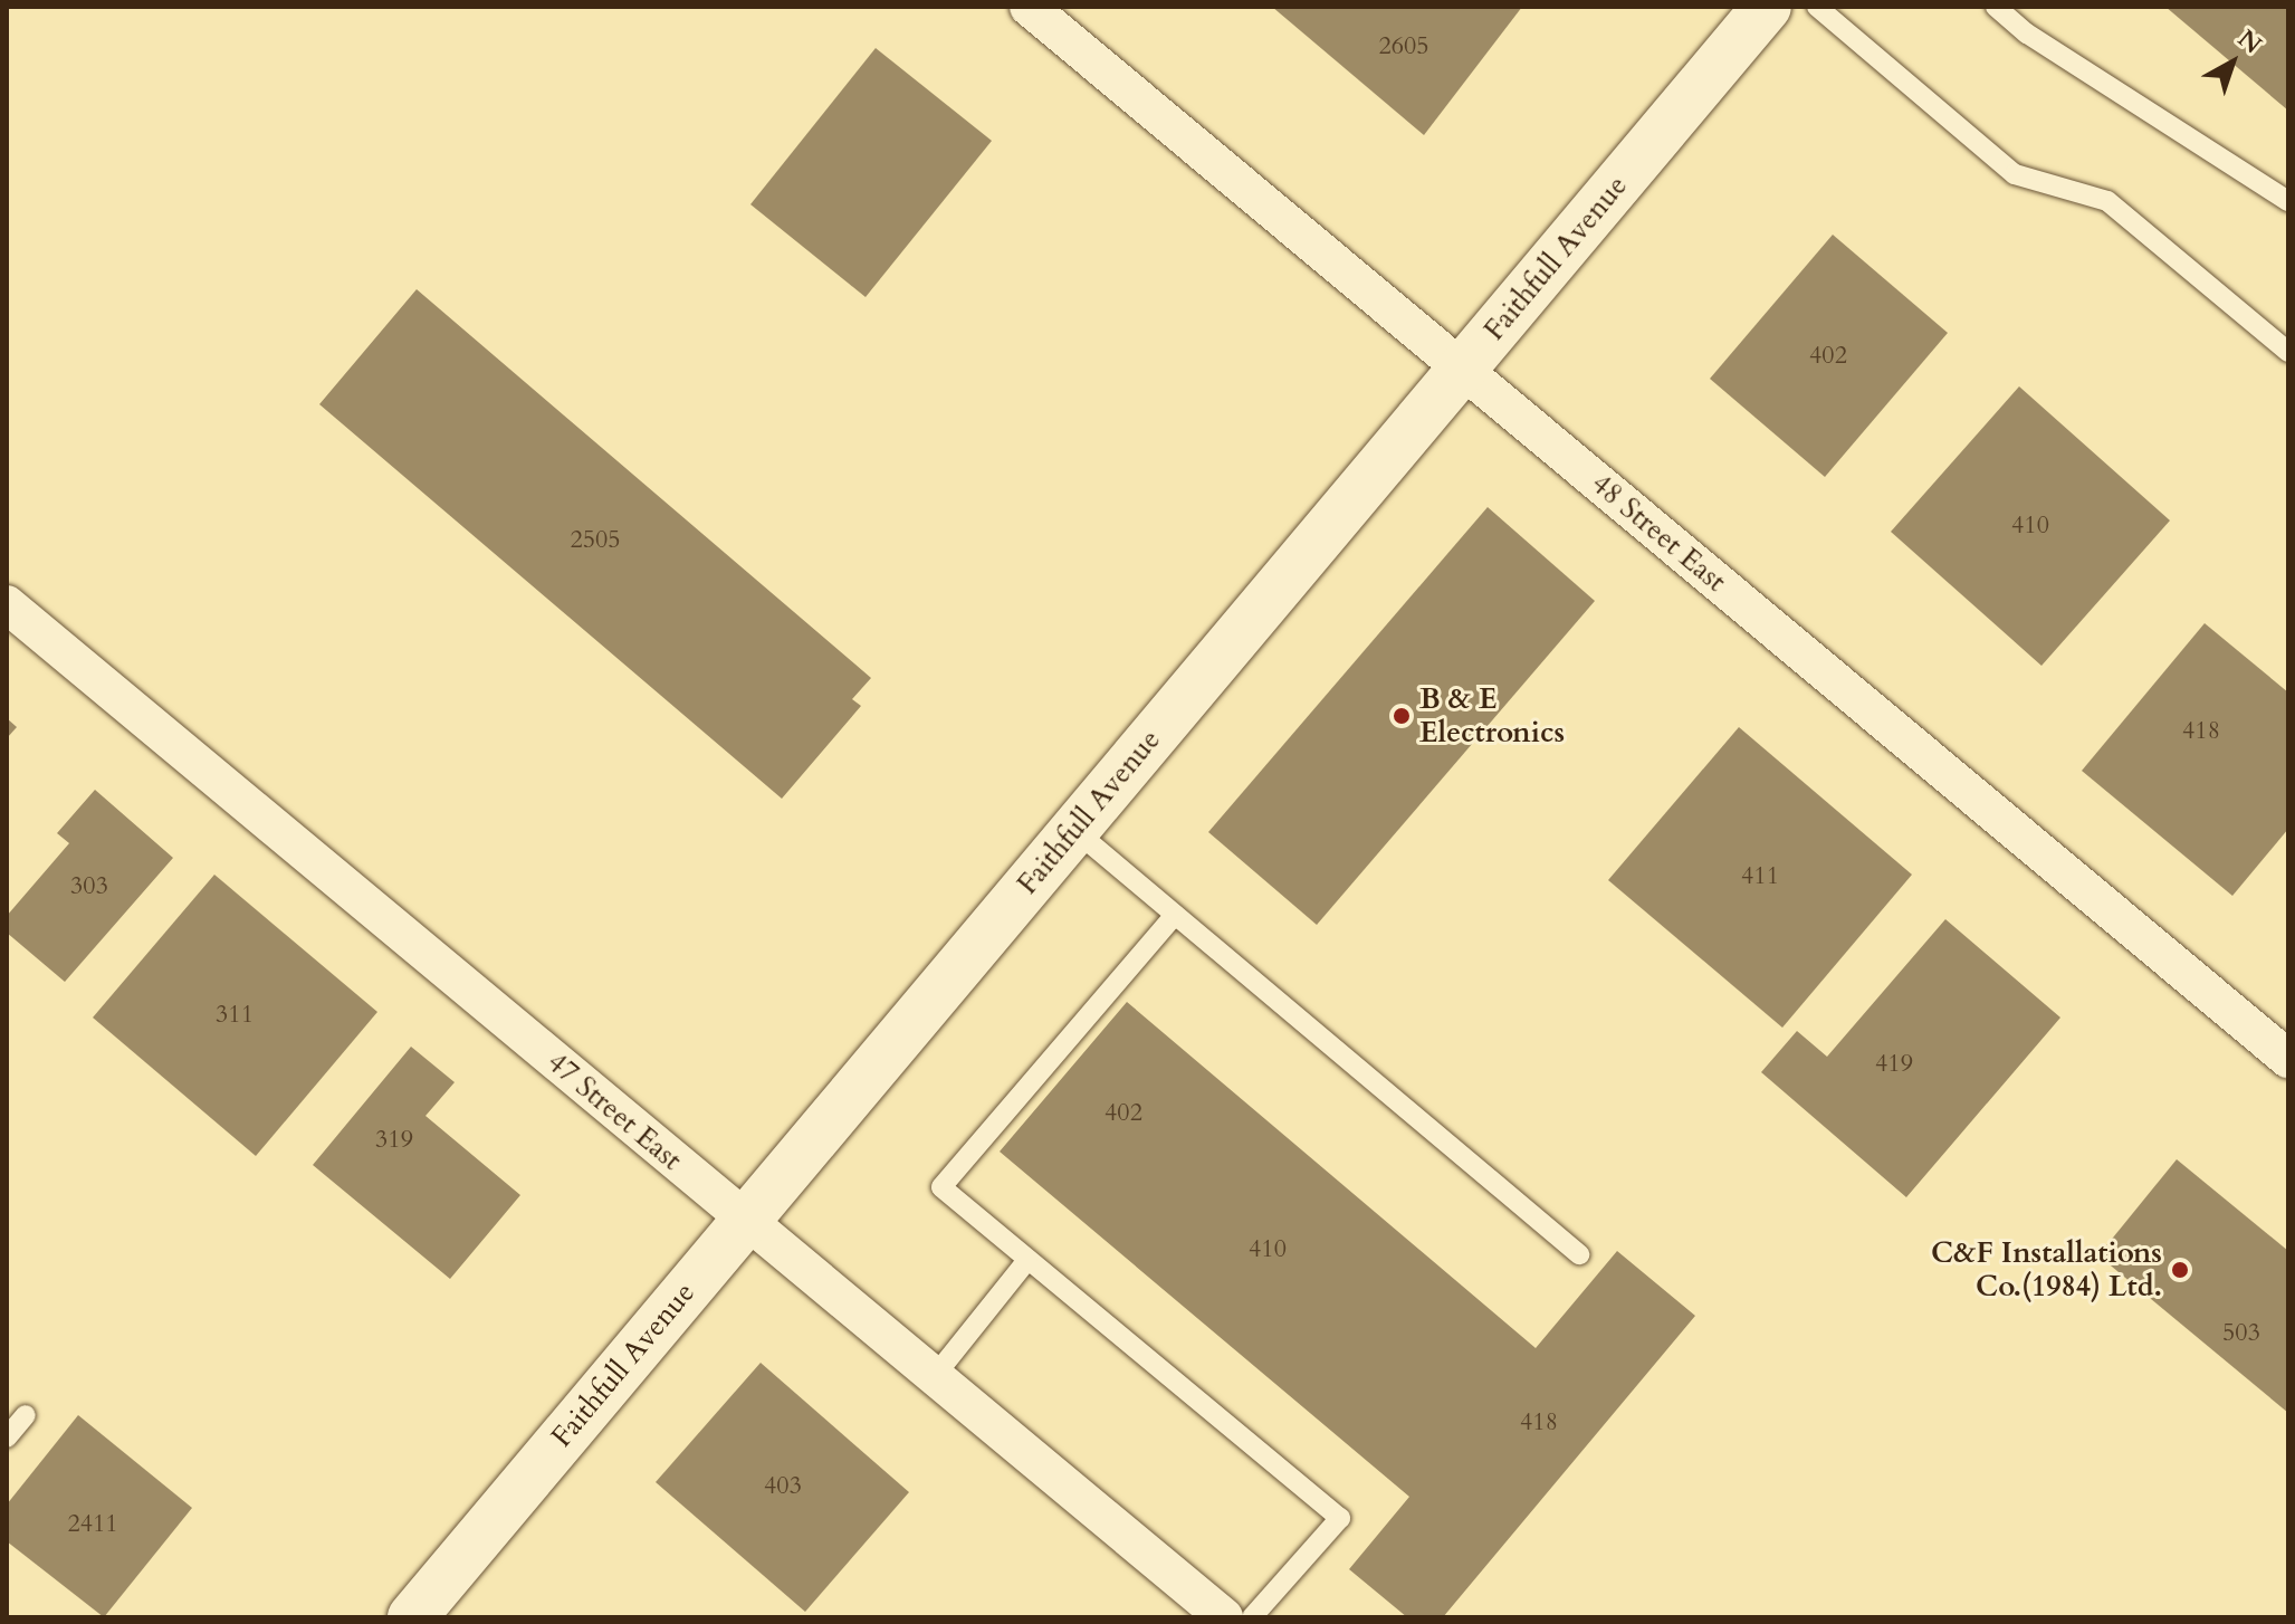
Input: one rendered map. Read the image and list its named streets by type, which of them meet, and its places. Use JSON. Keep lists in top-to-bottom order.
{
  "streets": {
    "street": ["Faithfull Avenue", "48 Street East", "47 Street East"]
  },
  "crossings": [
    ["Faithfull Avenue", "48 Street East"],
    ["Faithfull Avenue", "47 Street East"]
  ],
  "places": ["B & E Electronics", "C&F Installations Co.(1984) Ltd."],
  "house_numbers": [
    "2605",
    "402",
    "410",
    "2505",
    "418",
    "411",
    "303",
    "311",
    "419",
    "402",
    "319",
    "410",
    "503",
    "418",
    "403",
    "2411"
  ],
  "north": "top right"
}
